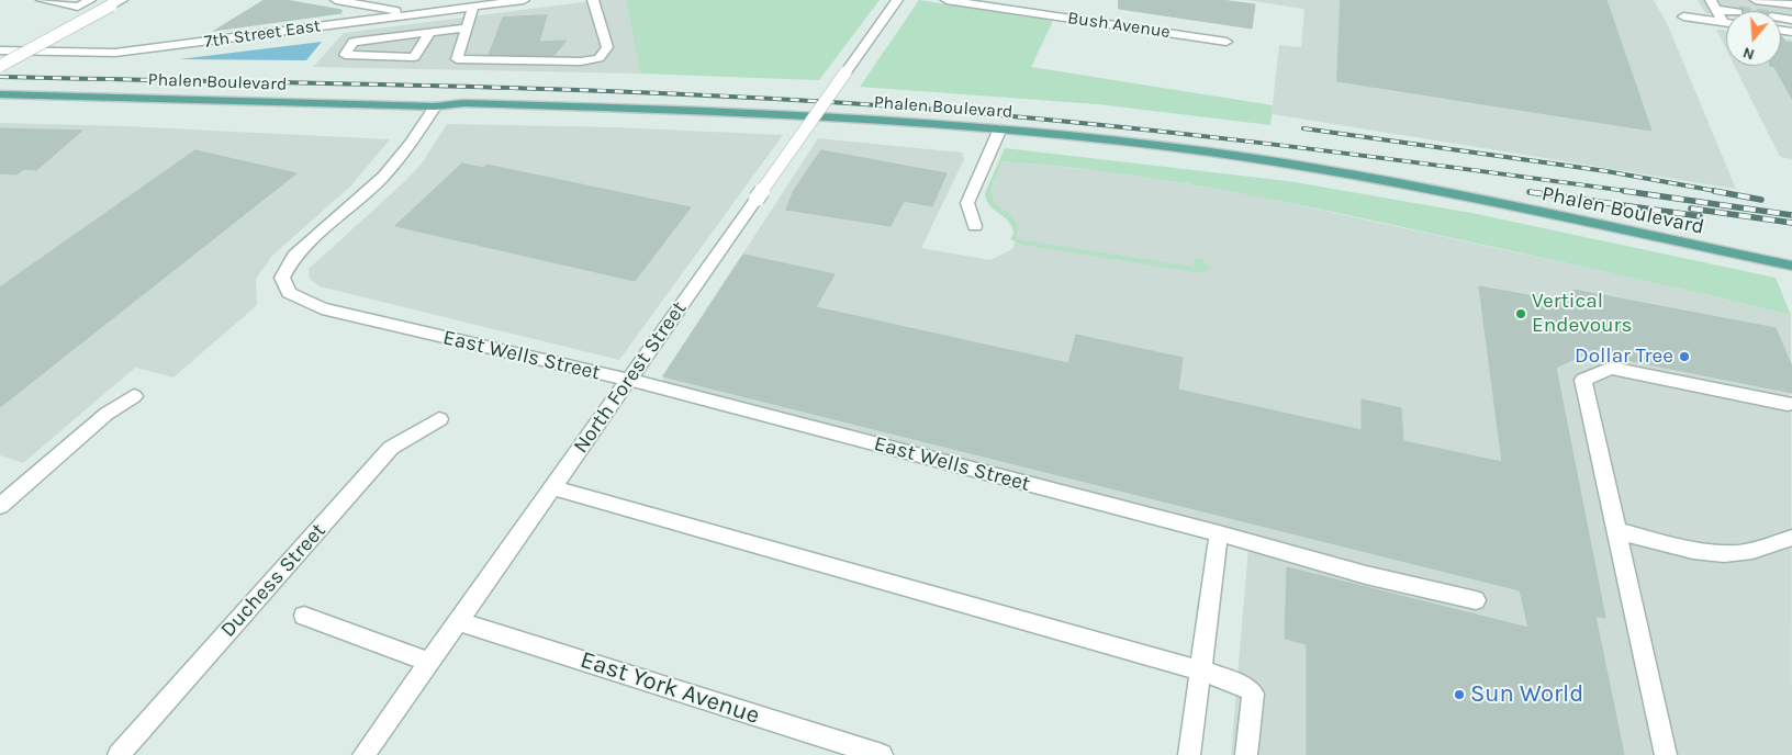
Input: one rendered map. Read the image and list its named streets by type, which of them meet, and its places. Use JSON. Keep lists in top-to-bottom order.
{
  "streets": {
    "main road": ["Phalen Boulevard"],
    "street": [
      "Bush Avenue",
      "7th Street East",
      "East Wells Street",
      "North Forest Street",
      "Duchess Street",
      "East York Avenue"
    ]
  },
  "crossings": [
    ["Phalen Boulevard", "East Wells Street"],
    ["East Wells Street", "North Forest Street"],
    ["North Forest Street", "East York Avenue"]
  ],
  "places": ["Vertical Endevours", "Dollar Tree", "Sun World"],
  "north": "bottom"
}
